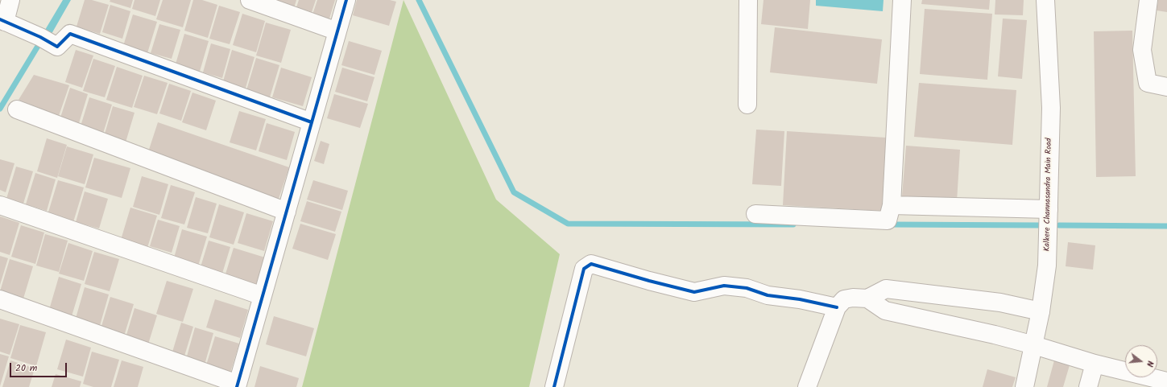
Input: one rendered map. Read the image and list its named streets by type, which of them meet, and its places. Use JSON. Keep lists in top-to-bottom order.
{
  "streets": {
    "street": ["Kalkere Channasandra Main Road"]
  },
  "scale_bar": "20 m",
  "north": "right"
}
